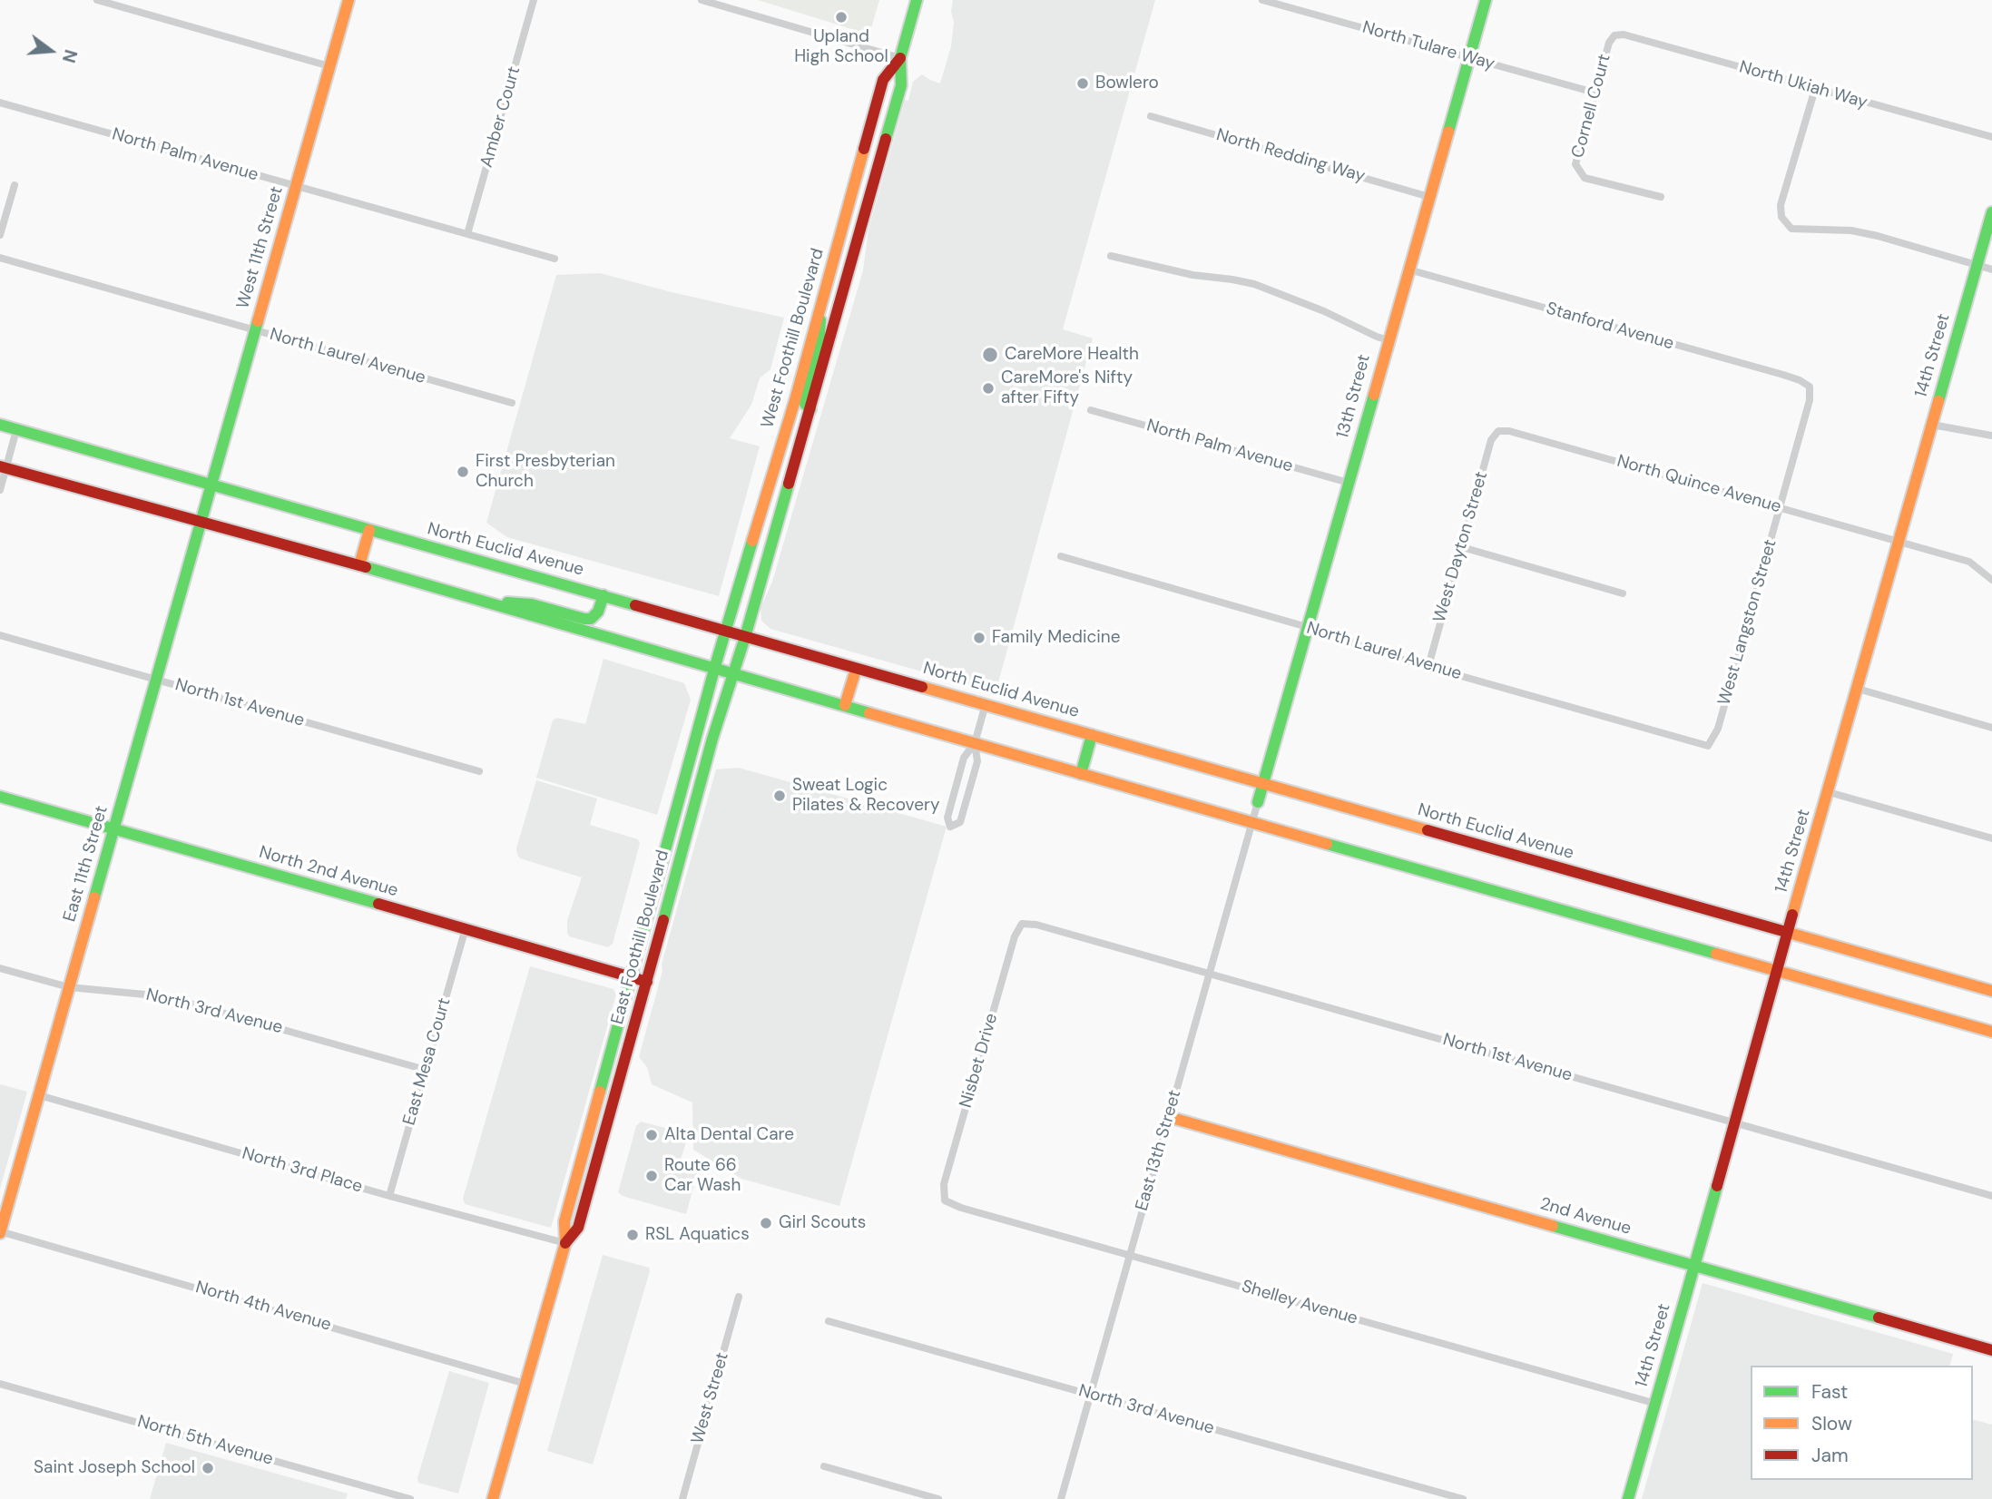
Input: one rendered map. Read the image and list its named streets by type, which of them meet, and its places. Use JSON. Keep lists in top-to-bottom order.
{
  "streets": {
    "main road": [
      "West 11th Street",
      "West Foothill Boulevard",
      "14th Street",
      "13th Street",
      "North Euclid Avenue",
      "East 11th Street",
      "North 2nd Avenue",
      "East Foothill Boulevard",
      "2nd Avenue"
    ],
    "street": [
      "North Tulare Way",
      "North Ukiah Way",
      "Cornell Court",
      "Amber Court",
      "North Palm Avenue",
      "North Redding Way",
      "Stanford Avenue",
      "North Laurel Avenue",
      "North Quince Avenue",
      "West Dayton Street",
      "West Langston Street",
      "North 1st Avenue",
      "North 3rd Avenue",
      "Nisbet Drive",
      "East Mesa Court",
      "East 13th Street",
      "North 3rd Place",
      "Shelley Avenue",
      "North 4th Avenue",
      "West Street",
      "North 5th Avenue"
    ]
  },
  "crossings": [
    ["North Tulare Way", "Cornell Court"],
    ["North Tulare Way", "13th Street"],
    ["North Ukiah Way", "Cornell Court"],
    ["Amber Court", "North Palm Avenue"],
    ["North Palm Avenue", "West 11th Street"],
    ["North Palm Avenue", "13th Street"],
    ["North Redding Way", "13th Street"],
    ["West 11th Street", "North Laurel Avenue"],
    ["West 11th Street", "North Euclid Avenue"],
    ["West 11th Street", "East 11th Street"],
    ["Stanford Avenue", "13th Street"],
    ["Stanford Avenue", "West Langston Street"],
    ["West Foothill Boulevard", "North Euclid Avenue"],
    ["West Foothill Boulevard", "East Foothill Boulevard"],
    ["14th Street", "North Quince Avenue"],
    ["14th Street", "North Euclid Avenue"],
    ["14th Street", "North 1st Avenue"],
    ["14th Street", "2nd Avenue"],
    ["14th Street", "Shelley Avenue"],
    ["North Laurel Avenue", "13th Street"],
    ["North Laurel Avenue", "West Dayton Street"],
    ["North Laurel Avenue", "West Langston Street"],
    ["13th Street", "North Euclid Avenue"],
    ["13th Street", "East 13th Street"],
    ["North Quince Avenue", "West Dayton Street"],
    ["North Quince Avenue", "West Langston Street"],
    ["North Euclid Avenue", "East Foothill Boulevard"],
    ["North 1st Avenue", "East 11th Street"],
    ["North 1st Avenue", "Nisbet Drive"],
    ["North 1st Avenue", "East 13th Street"],
    ["East 11th Street", "North 2nd Avenue"],
    ["East 11th Street", "North 3rd Avenue"],
    ["East 11th Street", "North 3rd Place"],
    ["East 11th Street", "North 4th Avenue"],
    ["North 2nd Avenue", "East Foothill Boulevard"],
    ["North 2nd Avenue", "East Mesa Court"],
    ["East Foothill Boulevard", "North 3rd Place"],
    ["East Foothill Boulevard", "North 4th Avenue"],
    ["North 3rd Avenue", "East Mesa Court"],
    ["North 3rd Avenue", "East 13th Street"],
    ["Nisbet Drive", "Shelley Avenue"],
    ["East Mesa Court", "North 3rd Place"],
    ["East 13th Street", "2nd Avenue"],
    ["East 13th Street", "Shelley Avenue"]
  ],
  "places": [
    "Upland High School",
    "Bowlero",
    "CareMore Health",
    "CareMore's Nifty after Fifty",
    "First Presbyterian Church",
    "Family Medicine",
    "Sweat Logic Pilates & Recovery",
    "Alta Dental Care",
    "Route 66 Car Wash",
    "Girl Scouts",
    "RSL Aquatics",
    "Saint Joseph School"
  ],
  "legend": ["Fast", "Slow", "Jam"],
  "north": "right"
}
